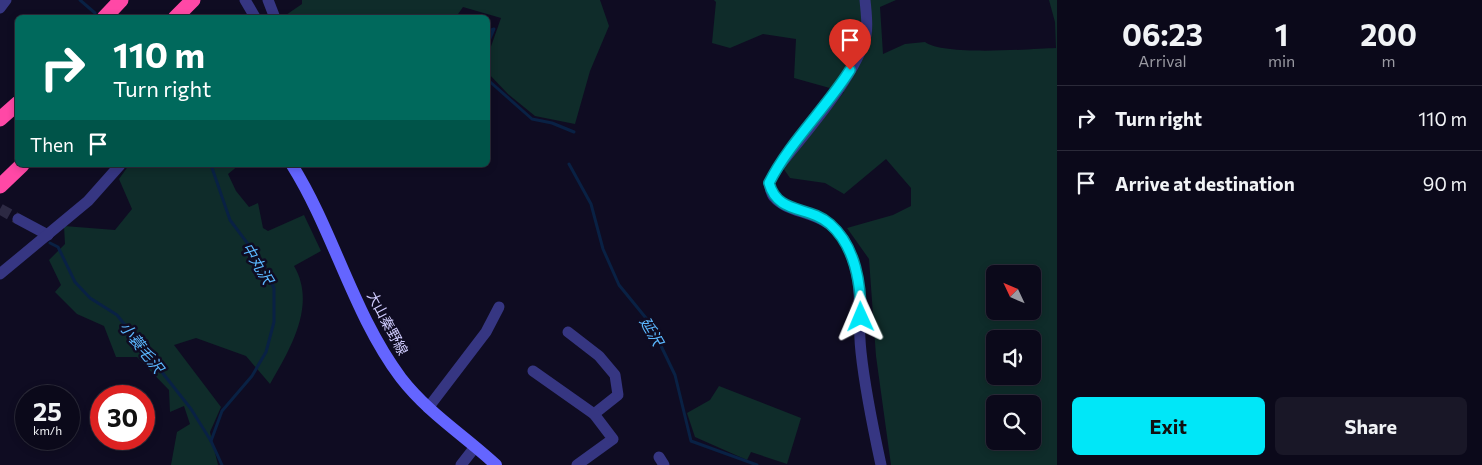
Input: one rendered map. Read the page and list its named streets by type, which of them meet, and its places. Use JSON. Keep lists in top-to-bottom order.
{
  "streets": {
    "main road": ["大山秦野線"]
  },
  "water": ["中丸沢", "延沢", "小蓑毛沢"],
  "north": "top left",
  "page": {
    "eta": [
      "06:23",
      "Arrival",
      "1",
      "min",
      "200",
      "m"
    ],
    "turn": ["110 m", "Turn right"],
    "list": [
      {
        "name": "Turn right",
        "value": "110 m"
      },
      {
        "name": "Arrive at destination",
        "value": "90 m"
      }
    ],
    "then": "Then",
    "speed": "25 km/h",
    "limit": "30",
    "buttons": ["Exit", "Share"]
  }
}
